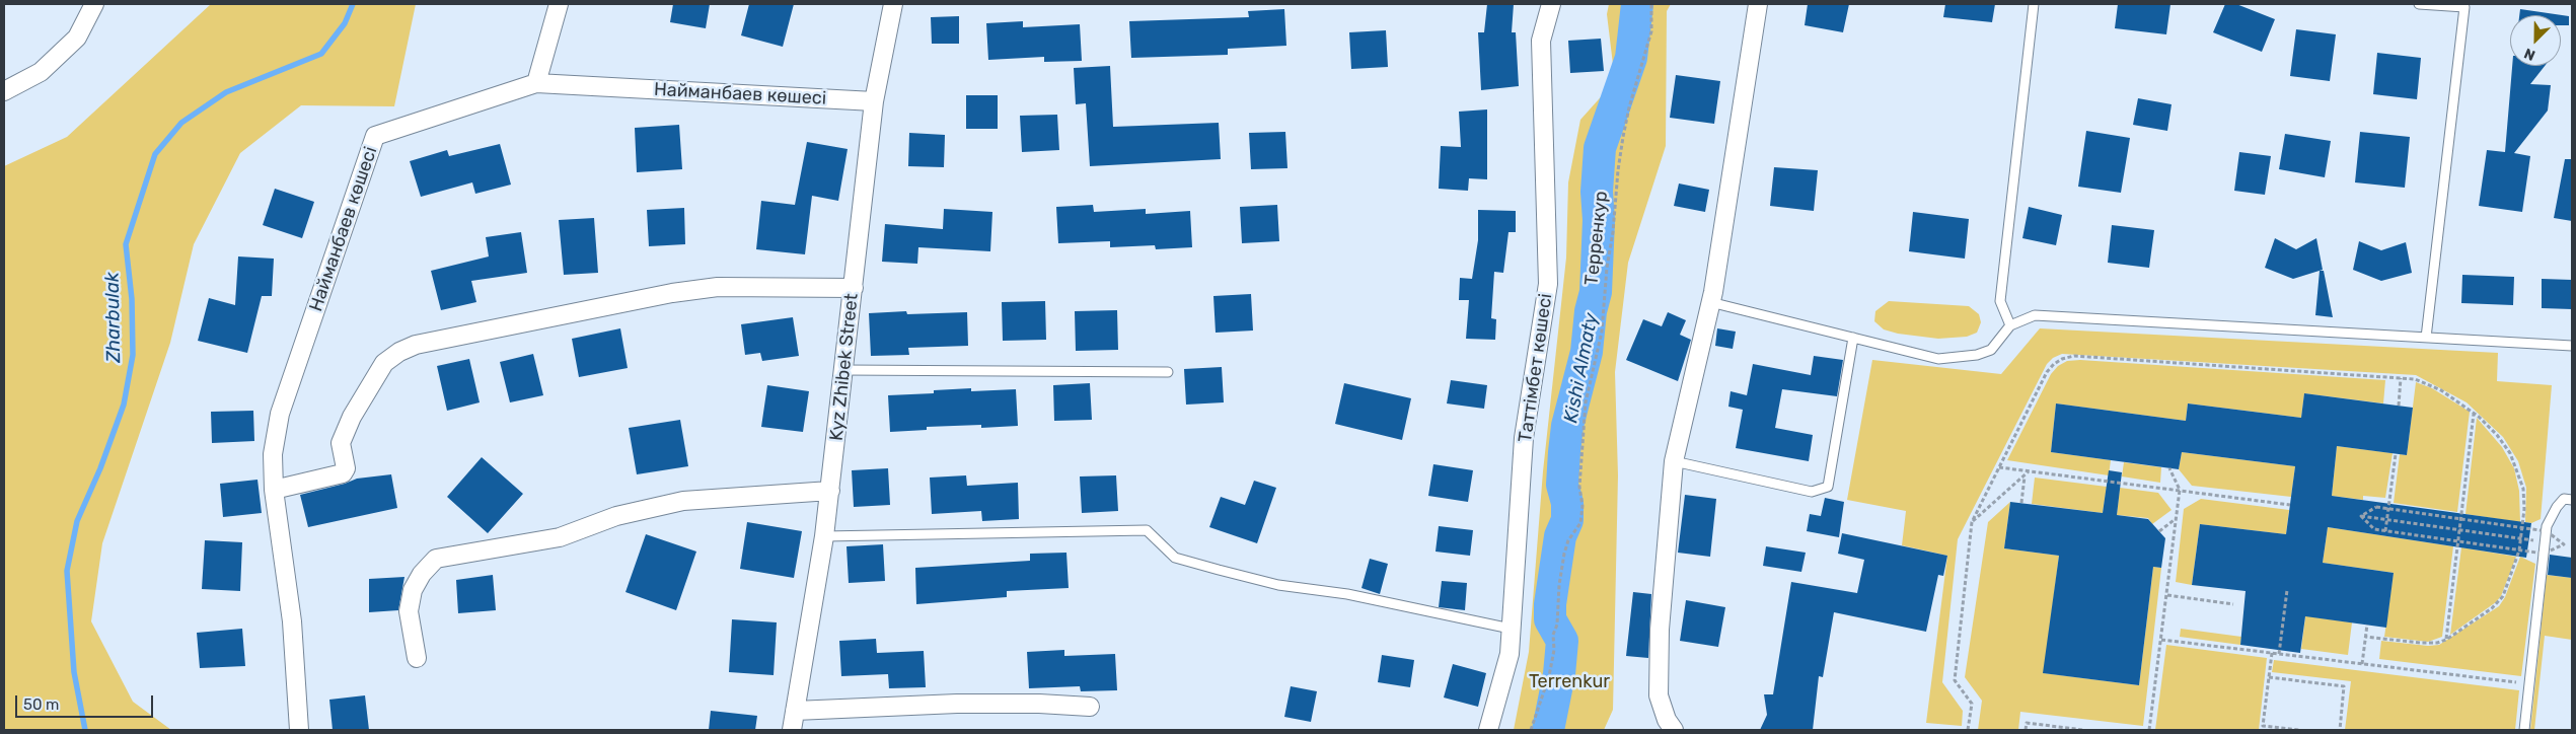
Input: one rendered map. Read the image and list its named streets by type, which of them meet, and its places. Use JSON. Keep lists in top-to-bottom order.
{
  "streets": {
    "street": ["Найманбаев көшесі", "Kyz Zhibek Street", "Таттімбет көшесі"],
    "path": ["Терренкур"]
  },
  "crossings": [
    ["Найманбаев көшесі", "Kyz Zhibek Street"]
  ],
  "water": ["Zharbulak", "Kіshі Almaty"],
  "parks": ["Terrenkur"],
  "scale_bar": "50 m",
  "north": "bottom left"
}
